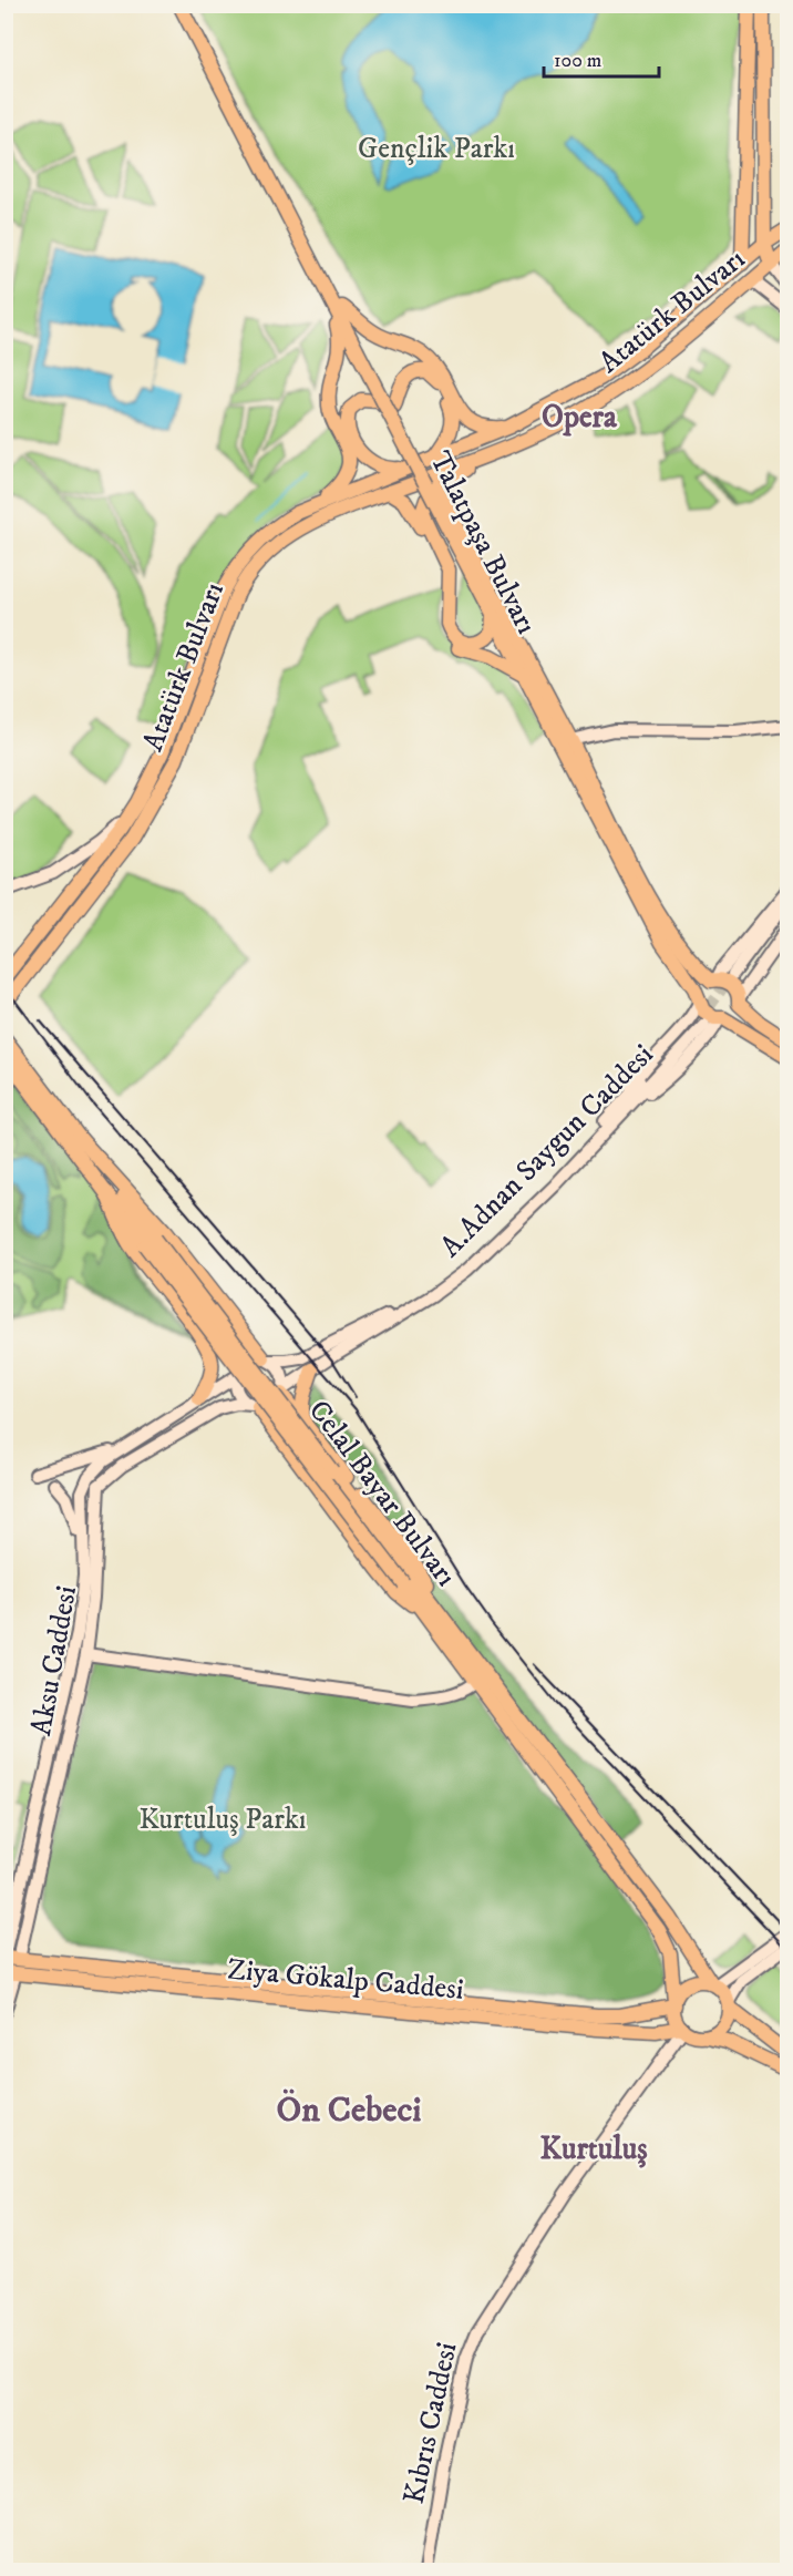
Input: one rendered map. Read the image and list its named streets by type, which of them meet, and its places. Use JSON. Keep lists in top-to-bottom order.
{
  "streets": {
    "main road": [
      "Atatürk Bulvarı",
      "Talatpaşa Bulvarı",
      "A.Adnan Saygun Caddesi",
      "Celal Bayar Bulvarı",
      "Aksu Caddesi",
      "Ziya Gökalp Caddesi",
      "Kıbrıs Caddesi"
    ]
  },
  "crossings": [
    ["A.Adnan Saygun Caddesi", "Aksu Caddesi"],
    ["Celal Bayar Bulvarı", "Ziya Gökalp Caddesi"],
    ["Celal Bayar Bulvarı", "Kıbrıs Caddesi"],
    ["Aksu Caddesi", "Ziya Gökalp Caddesi"],
    ["Ziya Gökalp Caddesi", "Kıbrıs Caddesi"]
  ],
  "districts": ["Opera", "Ön Cebeci", "Kurtuluş"],
  "parks": ["Gençlik Parkı", "Kurtuluş Parkı"],
  "scale_bar": "100 m"
}
